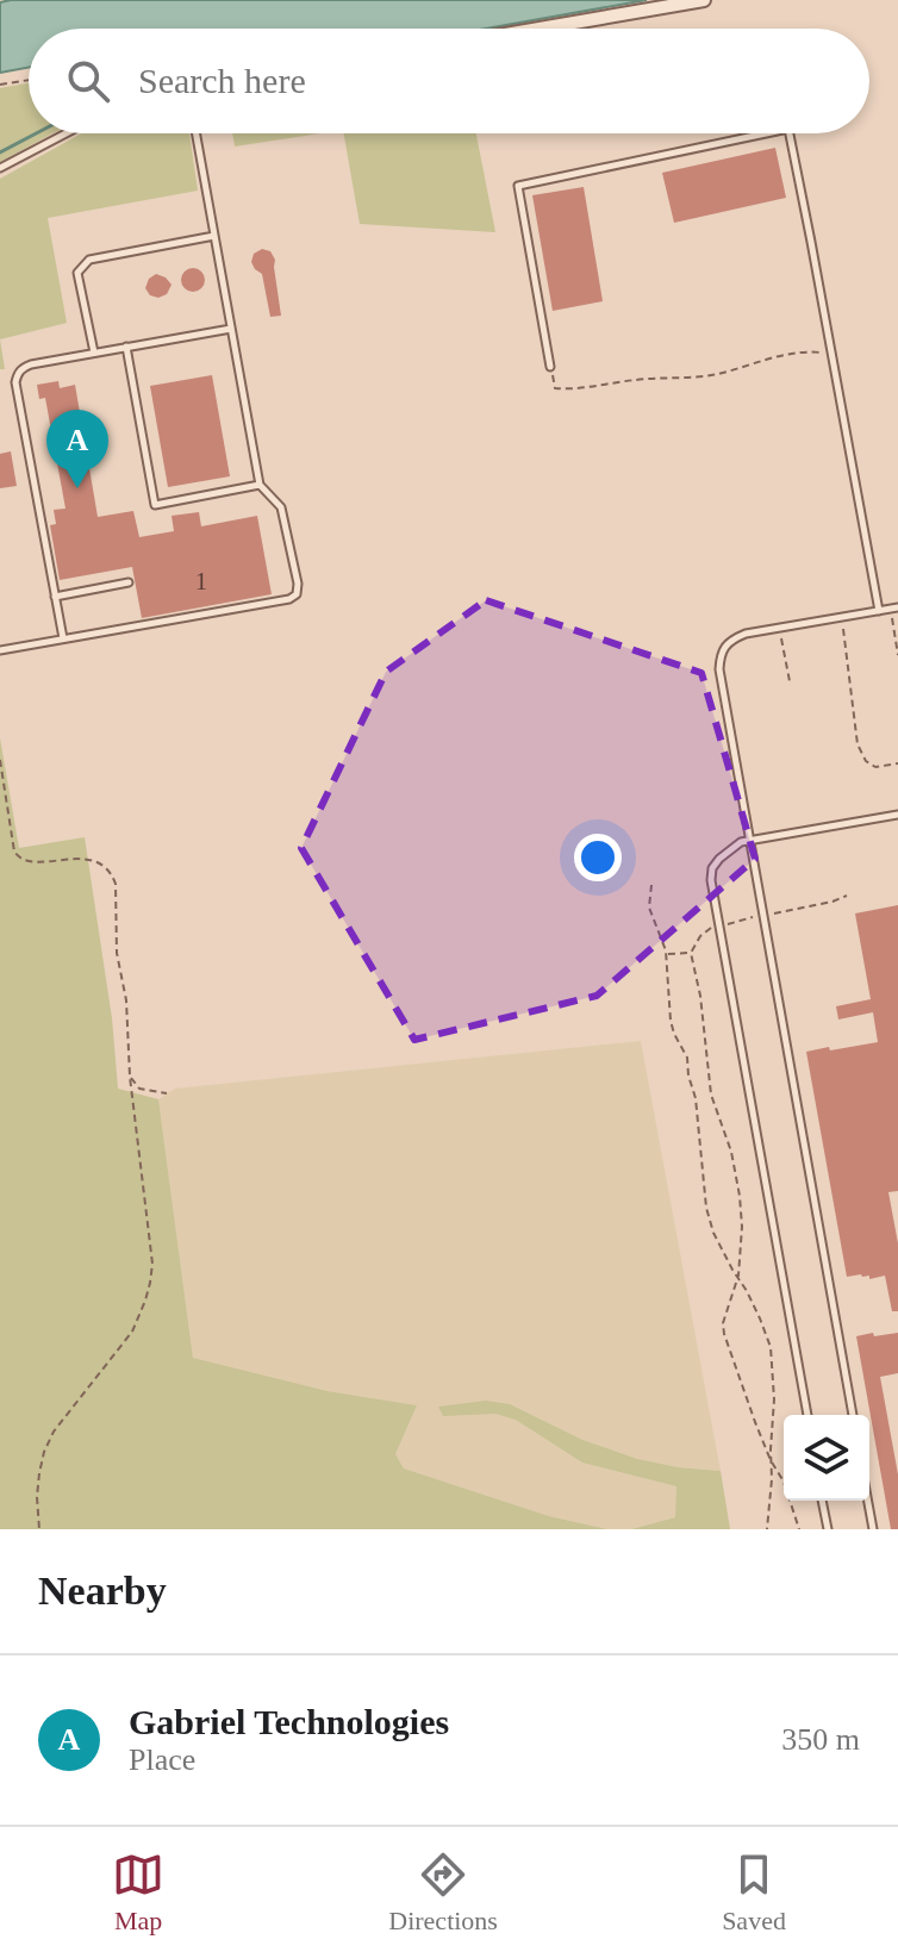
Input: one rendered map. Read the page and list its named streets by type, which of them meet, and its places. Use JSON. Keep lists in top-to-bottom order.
{
  "house_numbers": ["1"],
  "page": {
    "search": "Search here",
    "pins": "A",
    "heading": "Nearby",
    "list": [
      {
        "mark": "A",
        "name": "Gabriel Technologies",
        "note": "Place",
        "value": "350 m"
      }
    ],
    "nav": ["Map", "Directions", "Saved"]
  }
}
